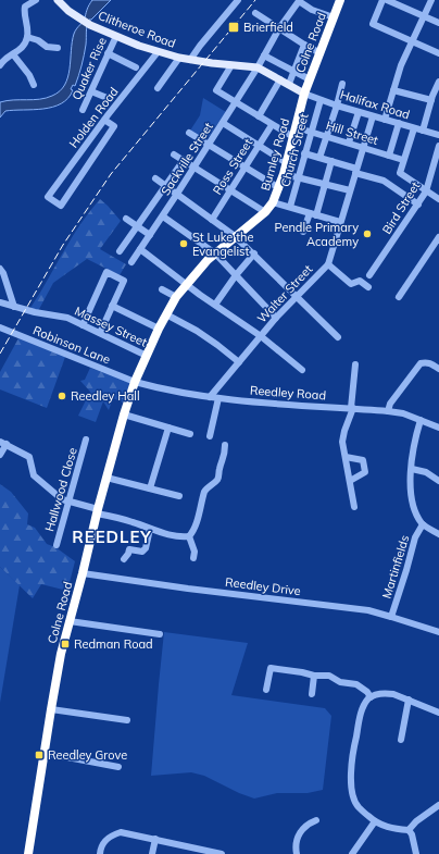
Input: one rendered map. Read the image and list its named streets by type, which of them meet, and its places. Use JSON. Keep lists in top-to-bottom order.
{
  "streets": {
    "highway": ["Colne Road", "Burnley Road"],
    "main road": ["Clitheroe Road"],
    "street": [
      "Quaker Rise",
      "Halifax Road",
      "Holden Road",
      "Hill Street",
      "Church Street",
      "Sackville Street",
      "Ross Street",
      "Bird Street",
      "Walter Street",
      "Massey Street",
      "Robinson Lane",
      "Reedley Road",
      "Hallwood Close",
      "Martinfields",
      "Reedley Drive"
    ]
  },
  "crossings": [
    ["Clitheroe Road", "Quaker Rise"],
    ["Clitheroe Road", "Holden Road"],
    ["Clitheroe Road", "Sackville Street"],
    ["Colne Road", "Halifax Road"],
    ["Colne Road", "Burnley Road"],
    ["Colne Road", "Sackville Street"],
    ["Colne Road", "Robinson Lane"],
    ["Colne Road", "Reedley Road"],
    ["Colne Road", "Reedley Drive"],
    ["Halifax Road", "Church Street"],
    ["Halifax Road", "Burnley Road"],
    ["Halifax Road", "Walter Street"],
    ["Hill Street", "Church Street"],
    ["Hill Street", "Burnley Road"],
    ["Hill Street", "Walter Street"],
    ["Burnley Road", "Massey Street"],
    ["Burnley Road", "Robinson Lane"],
    ["Burnley Road", "Reedley Road"],
    ["Walter Street", "Reedley Road"],
    ["Robinson Lane", "Reedley Road"],
    ["Martinfields", "Reedley Drive"]
  ],
  "districts": ["REEDLEY"],
  "places": {
    "transit": ["Brierfield", "Redman Road", "Reedley Grove"],
    "other": ["Pendle Primary Academy", "St Luke the Evangelist", "Reedley Hall"]
  }
}
